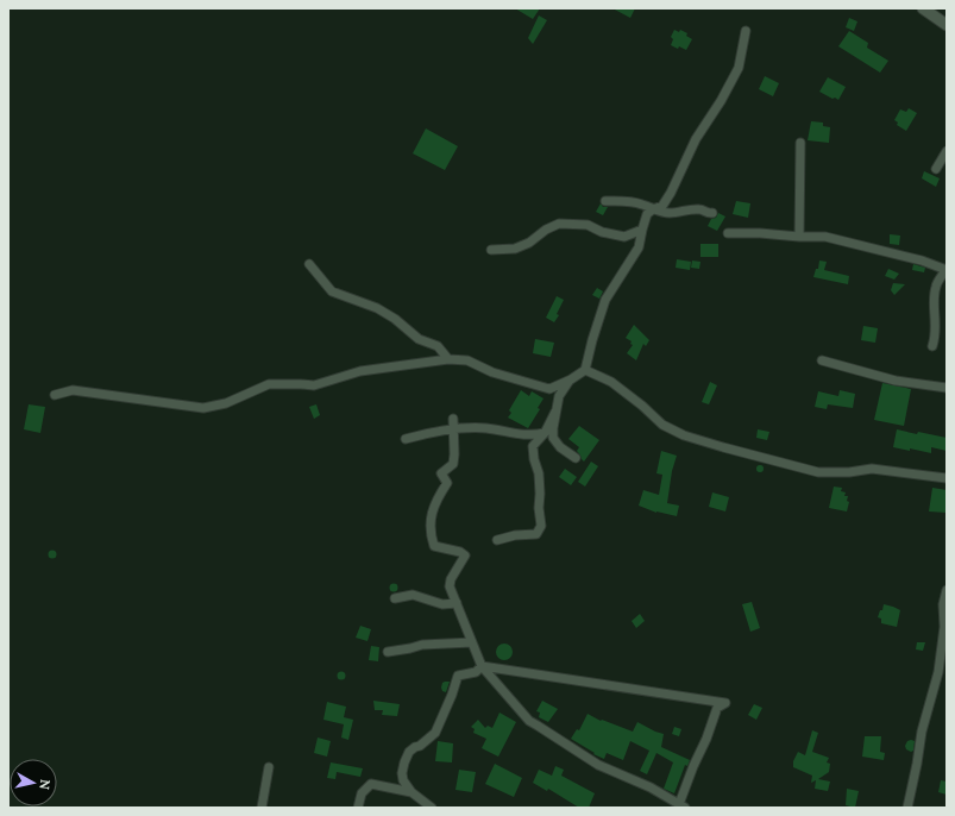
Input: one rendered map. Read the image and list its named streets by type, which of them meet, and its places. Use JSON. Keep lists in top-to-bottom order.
{
  "north": "right"
}
